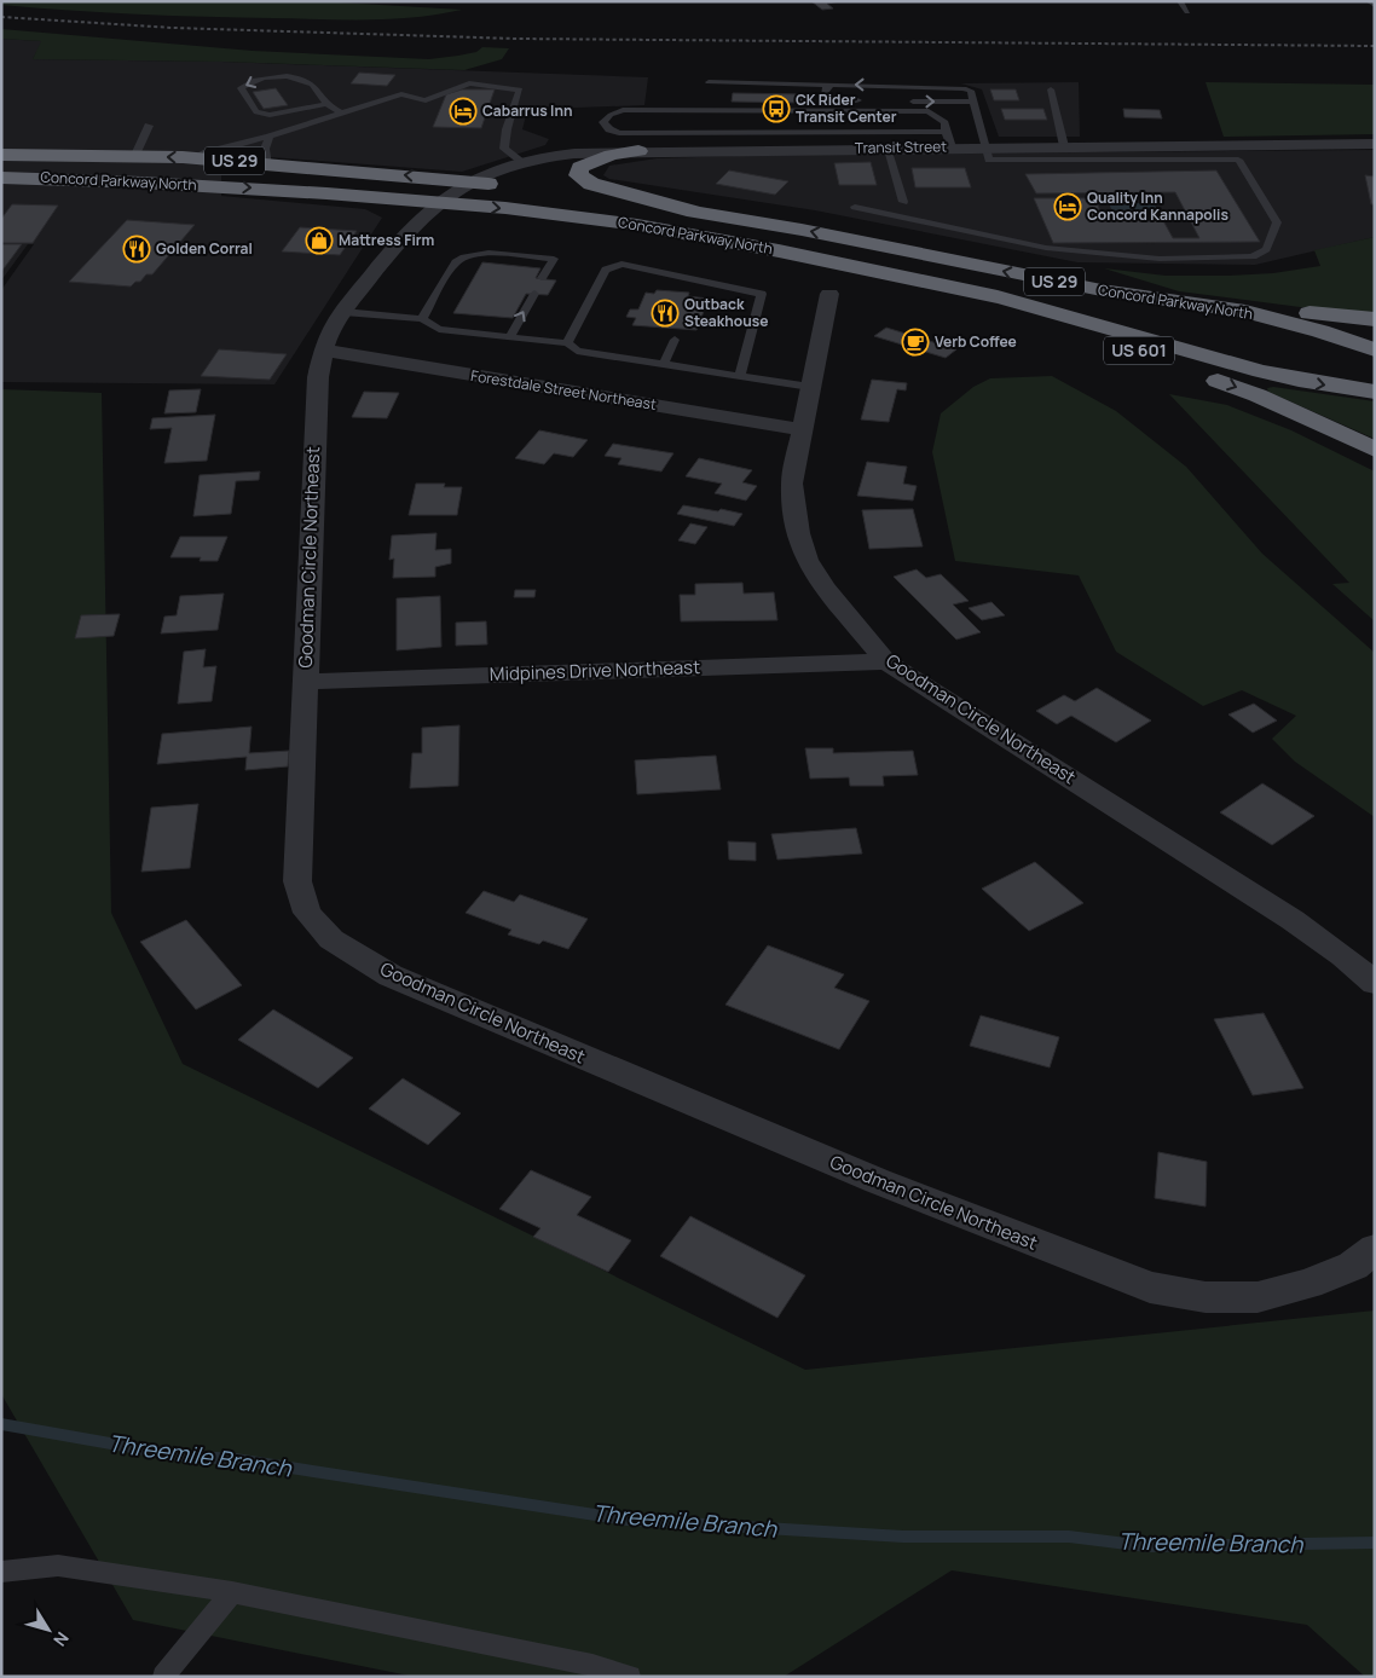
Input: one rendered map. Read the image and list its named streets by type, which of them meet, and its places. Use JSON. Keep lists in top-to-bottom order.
{
  "streets": {
    "highway": ["US 29", "Concord Parkway North", "US 601"],
    "street": [
      "Transit Street",
      "Forestdale Street Northeast",
      "Goodman Circle Northeast",
      "Midpines Drive Northeast"
    ]
  },
  "crossings": [
    ["Transit Street", "Concord Parkway North"],
    ["Transit Street", "Goodman Circle Northeast"],
    ["Concord Parkway North", "US 601"],
    ["Concord Parkway North", "Goodman Circle Northeast"],
    ["Forestdale Street Northeast", "Goodman Circle Northeast"],
    ["Goodman Circle Northeast", "Midpines Drive Northeast"]
  ],
  "water": ["Threemile Branch"],
  "places": {
    "bus stop": ["CK Rider Transit Center"],
    "hotel": ["Cabarrus Inn", "Quality Inn Concord Kannapolis"],
    "shop": ["Mattress Firm"],
    "restaurant": ["Golden Corral", "Outback Steakhouse"],
    "cafe": ["Verb Coffee"]
  },
  "north": "bottom right"
}
